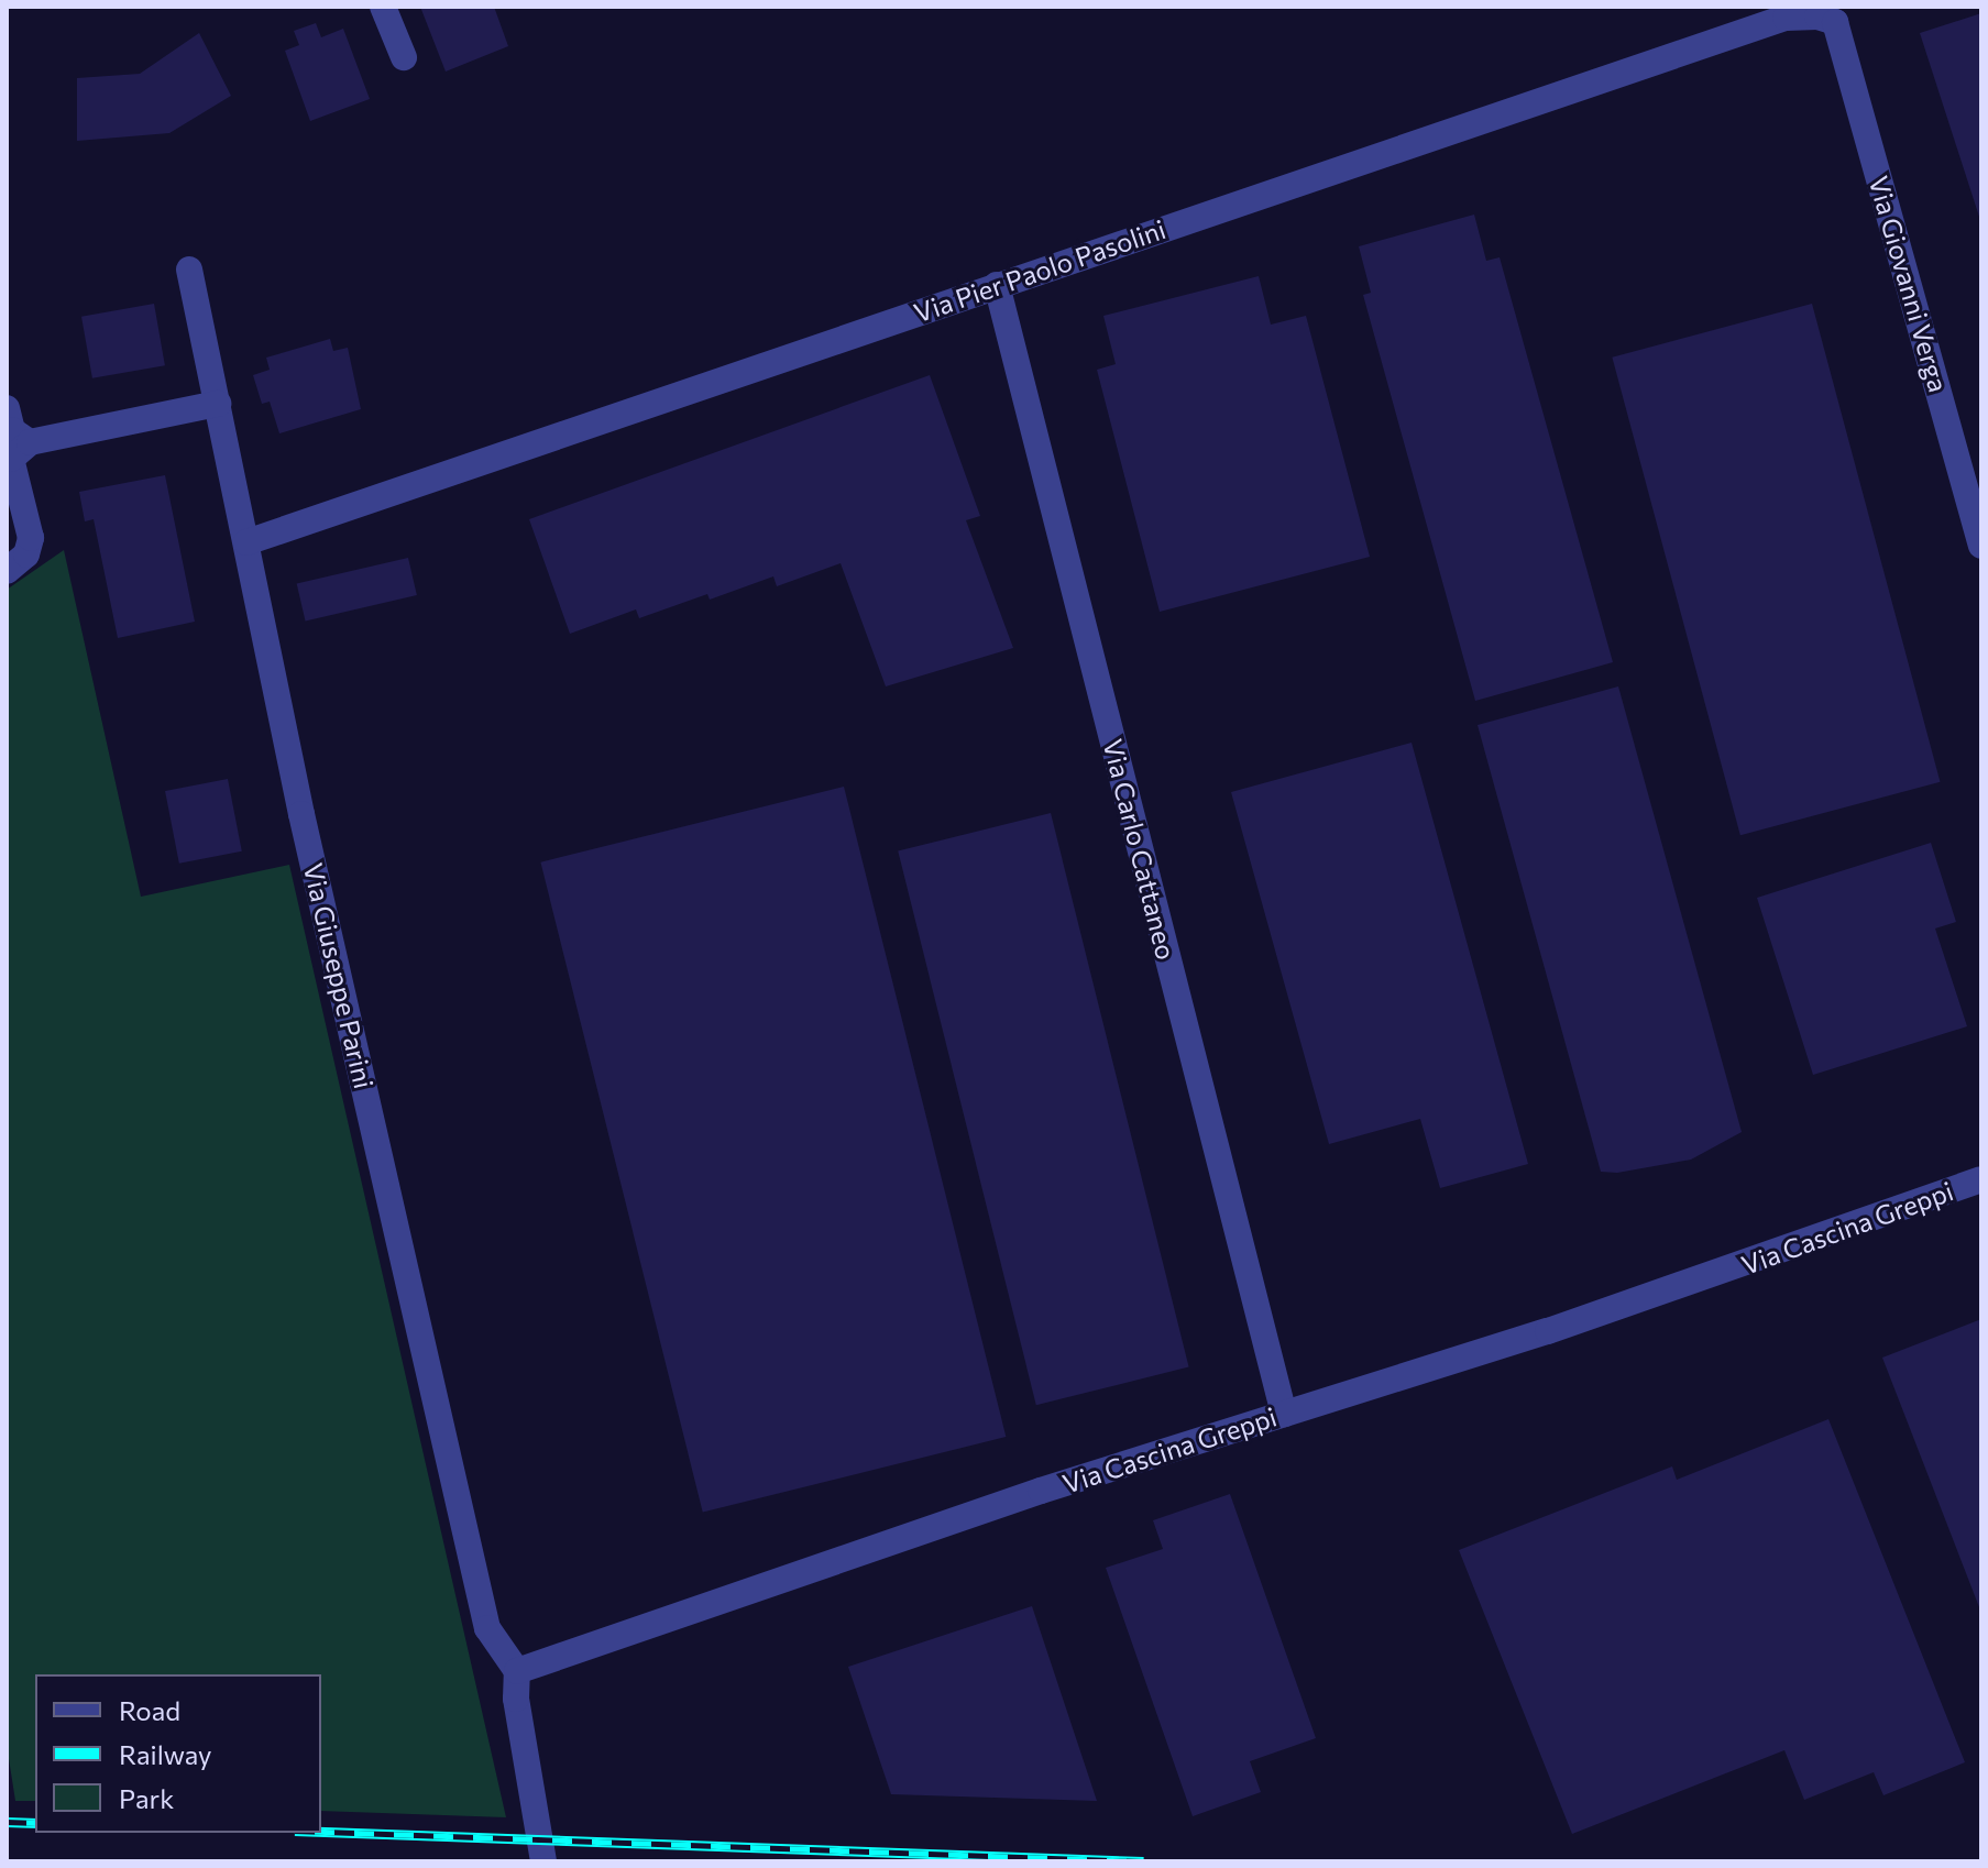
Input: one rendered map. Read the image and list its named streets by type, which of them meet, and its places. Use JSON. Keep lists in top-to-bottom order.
{
  "streets": {
    "street": [
      "Via Pier Paolo Pasolini",
      "Via Giovanni Verga",
      "Via Carlo Cattaneo",
      "Via Giuseppe Parini",
      "Via Cascina Greppi"
    ]
  },
  "crossings": [
    ["Via Pier Paolo Pasolini", "Via Giovanni Verga"],
    ["Via Pier Paolo Pasolini", "Via Carlo Cattaneo"],
    ["Via Pier Paolo Pasolini", "Via Giuseppe Parini"],
    ["Via Carlo Cattaneo", "Via Cascina Greppi"],
    ["Via Giuseppe Parini", "Via Cascina Greppi"]
  ],
  "legend": ["Road", "Railway", "Park"]
}
